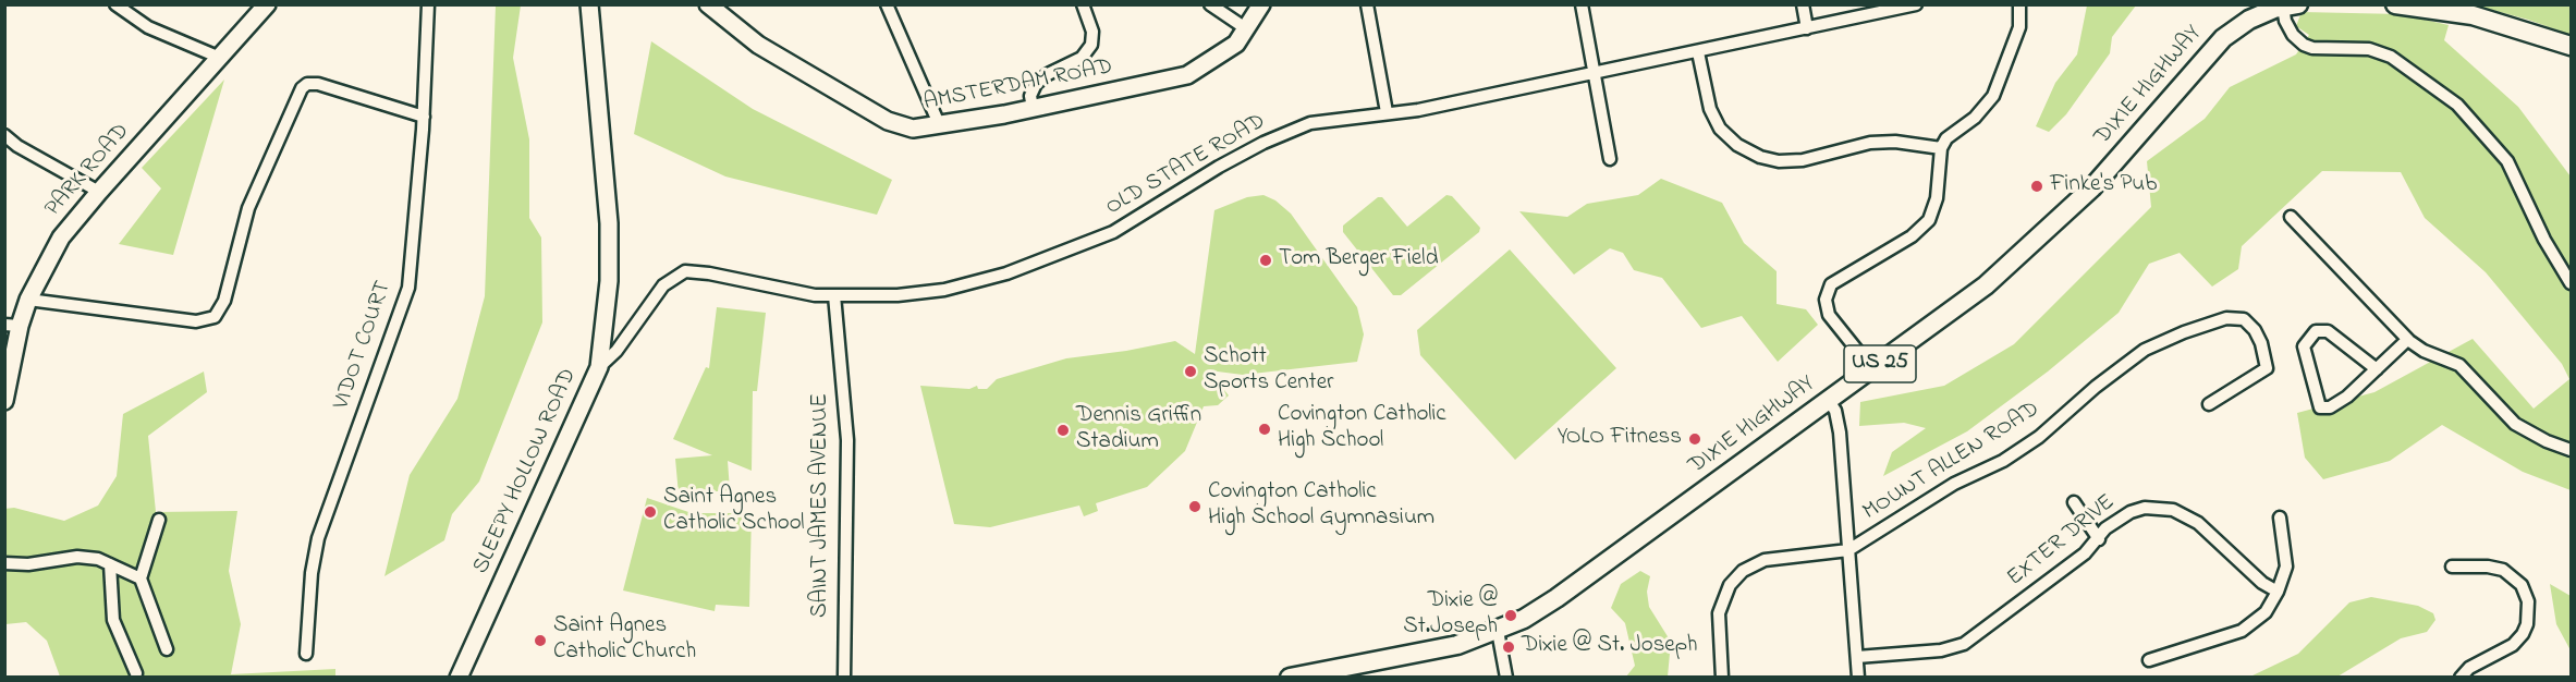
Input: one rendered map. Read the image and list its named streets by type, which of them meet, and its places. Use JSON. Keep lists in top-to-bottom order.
{
  "streets": {
    "main road": ["DIXIE HIGHWAY", "US 25"],
    "street": [
      "AMSTERDAM ROAD",
      "OLD STATE ROAD",
      "PARK ROAD",
      "VIDOT COURT",
      "MOUNT ALLEN ROAD",
      "SLEEPY HOLLOW ROAD",
      "SAINT JAMES AVENUE",
      "EXTER DRIVE"
    ]
  },
  "crossings": [
    ["OLD STATE ROAD", "SLEEPY HOLLOW ROAD"],
    ["OLD STATE ROAD", "SAINT JAMES AVENUE"]
  ],
  "places": [
    "Finke's Pub",
    "Tom Berger Field",
    "Schott Sports Center",
    "Covington Catholic High School",
    "Dennis Griffin Stadium",
    "YOLO Fitness",
    "Covington Catholic High School Gymnasium",
    "Saint Agnes Catholic School",
    "Dixie @ St.Joseph",
    "Saint Agnes Catholic Church",
    "Dixie @ St. Joseph"
  ]
}
